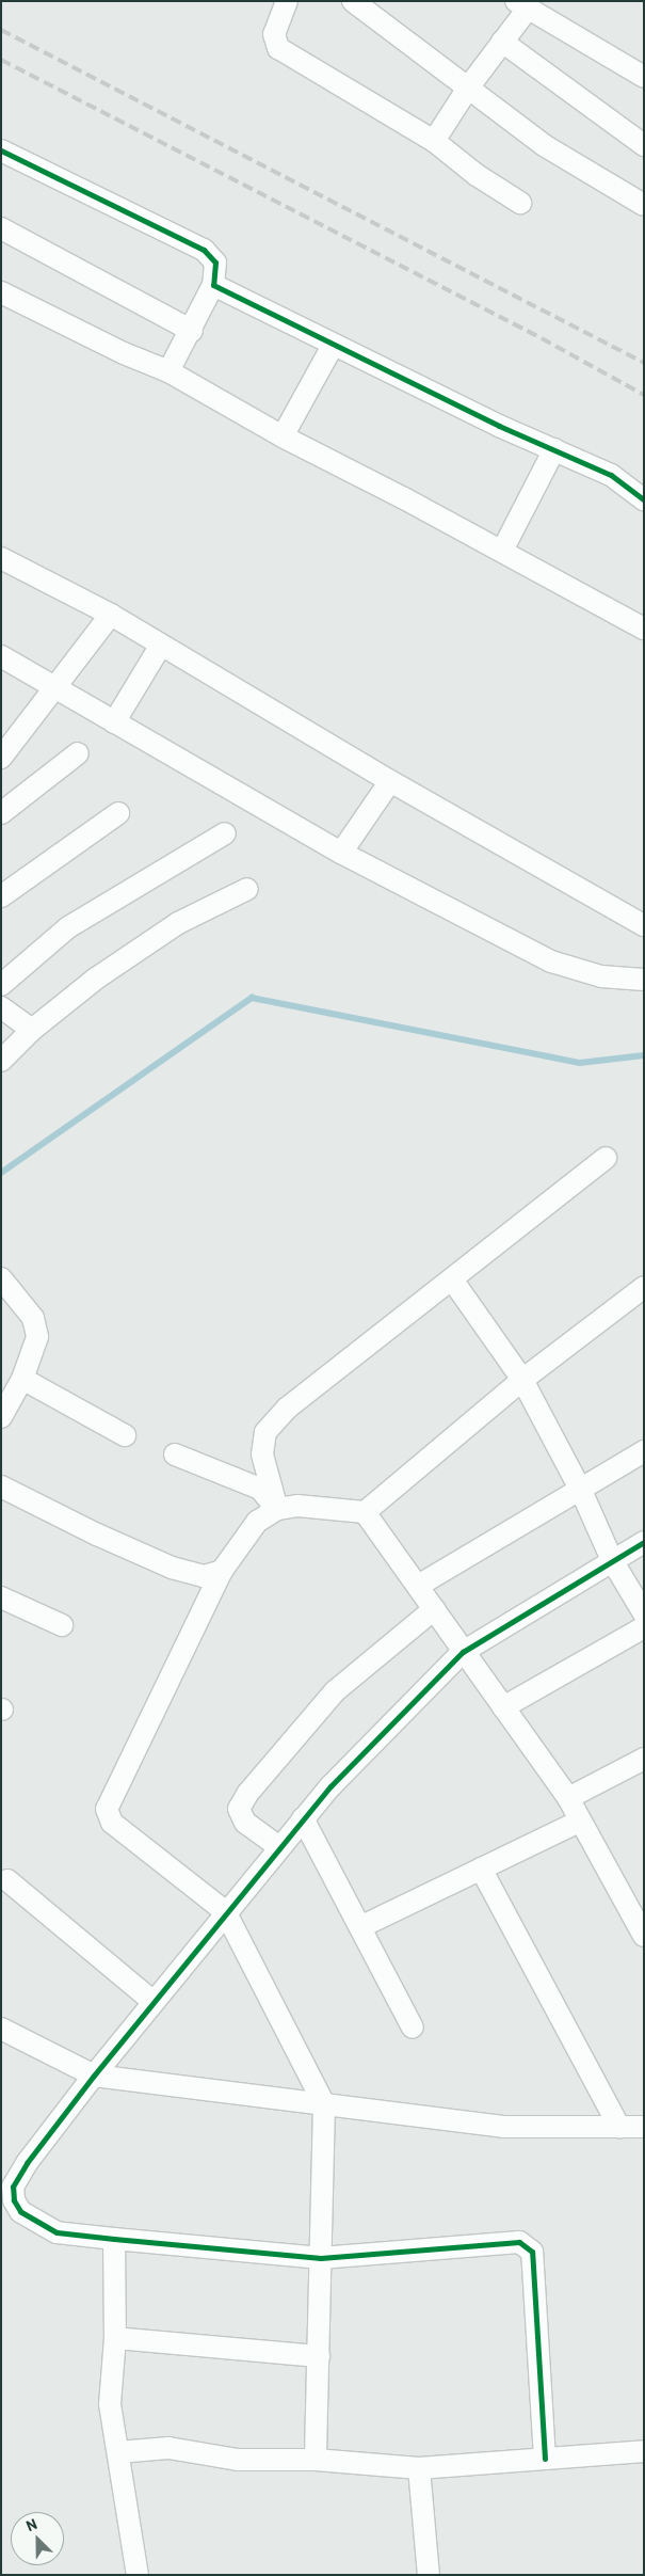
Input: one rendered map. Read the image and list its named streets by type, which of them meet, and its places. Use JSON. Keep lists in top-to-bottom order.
{
  "north": "top left"
}
